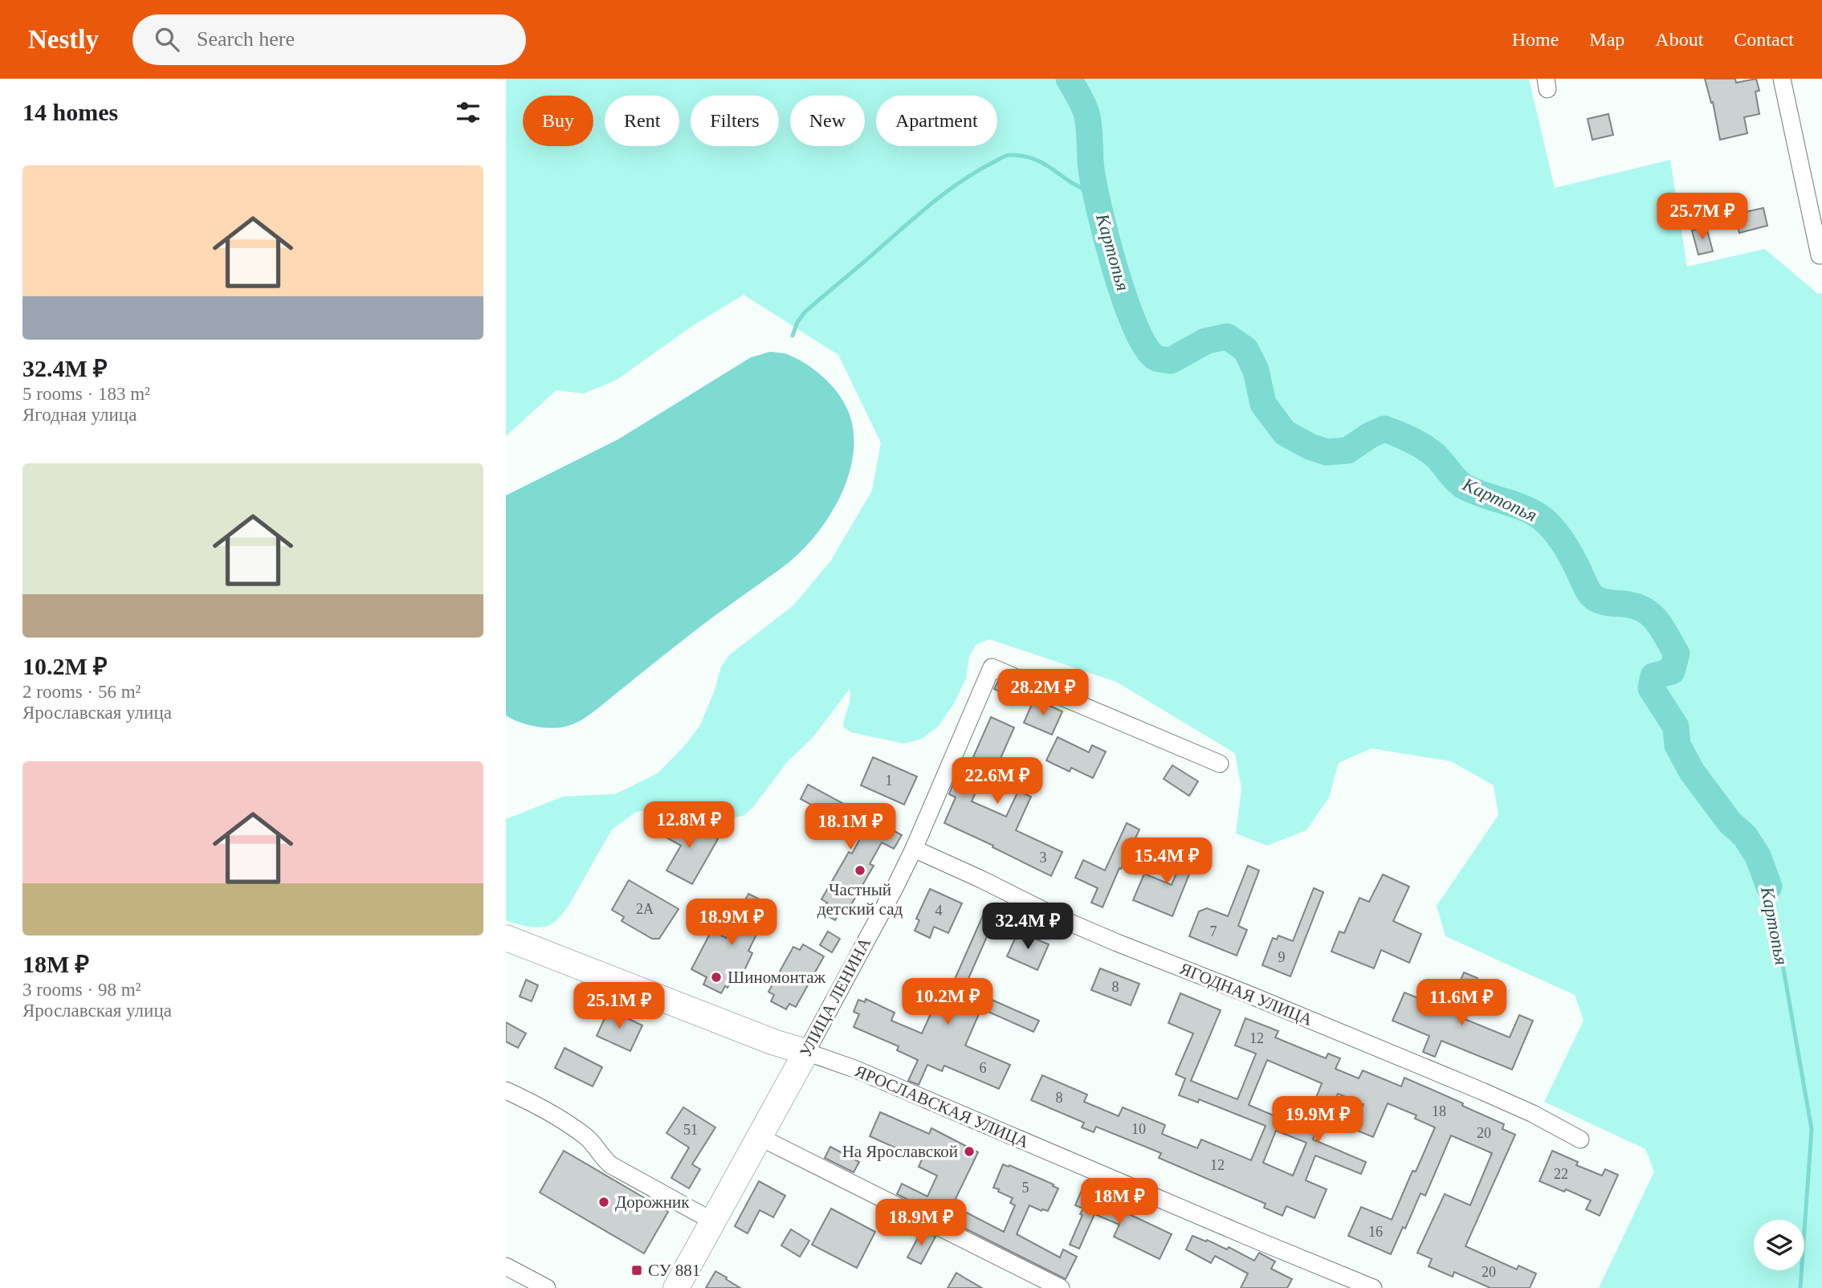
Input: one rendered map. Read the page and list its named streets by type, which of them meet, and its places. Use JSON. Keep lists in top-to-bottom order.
{
  "streets": {
    "main road": ["УЛИЦА ЛЕНИНА", "ЯРОСЛАВСКАЯ УЛИЦА"],
    "street": ["ЯГОДНАЯ УЛИЦА"]
  },
  "crossings": [
    ["ЯГОДНАЯ УЛИЦА", "УЛИЦА ЛЕНИНА"],
    ["УЛИЦА ЛЕНИНА", "ЯРОСЛАВСКАЯ УЛИЦА"]
  ],
  "water": ["Картопья"],
  "places": {
    "other": [
      "Частный детский сад",
      "Шиномонтаж",
      "На Ярославской",
      "Дорожник"
    ],
    "transit": ["СУ 881"]
  },
  "house_numbers": [
    "1",
    "3",
    "2А",
    "4",
    "7",
    "9",
    "8",
    "12",
    "6",
    "8",
    "18",
    "10",
    "51",
    "20",
    "12",
    "22",
    "5",
    "16",
    "20"
  ],
  "page": {
    "header": "Nestly",
    "search": "Search here",
    "nav": [
      "Home",
      "Map",
      "About",
      "Contact"
    ],
    "heading": "14 homes",
    "chip": [
      "Buy",
      "Rent",
      "Filters",
      "New",
      "Apartment"
    ],
    "list": [
      {
        "name": "32.4M ₽",
        "note": "5 rooms · 183 m² · Ягодная улица"
      },
      {
        "name": "10.2M ₽",
        "note": "2 rooms · 56 m² · Ярославская улица"
      },
      {
        "name": "18M ₽",
        "note": "3 rooms · 98 m² · Ярославская улица"
      }
    ],
    "price": [
      "25.7M ₽",
      "28.2M ₽",
      "22.6M ₽",
      "12.8M ₽",
      "18.1M ₽",
      "15.4M ₽",
      "18.9M ₽",
      "32.4M ₽",
      "10.2M ₽",
      "11.6M ₽",
      "25.1M ₽",
      "19.9M ₽",
      "18M ₽",
      "18.9M ₽"
    ]
  }
}
